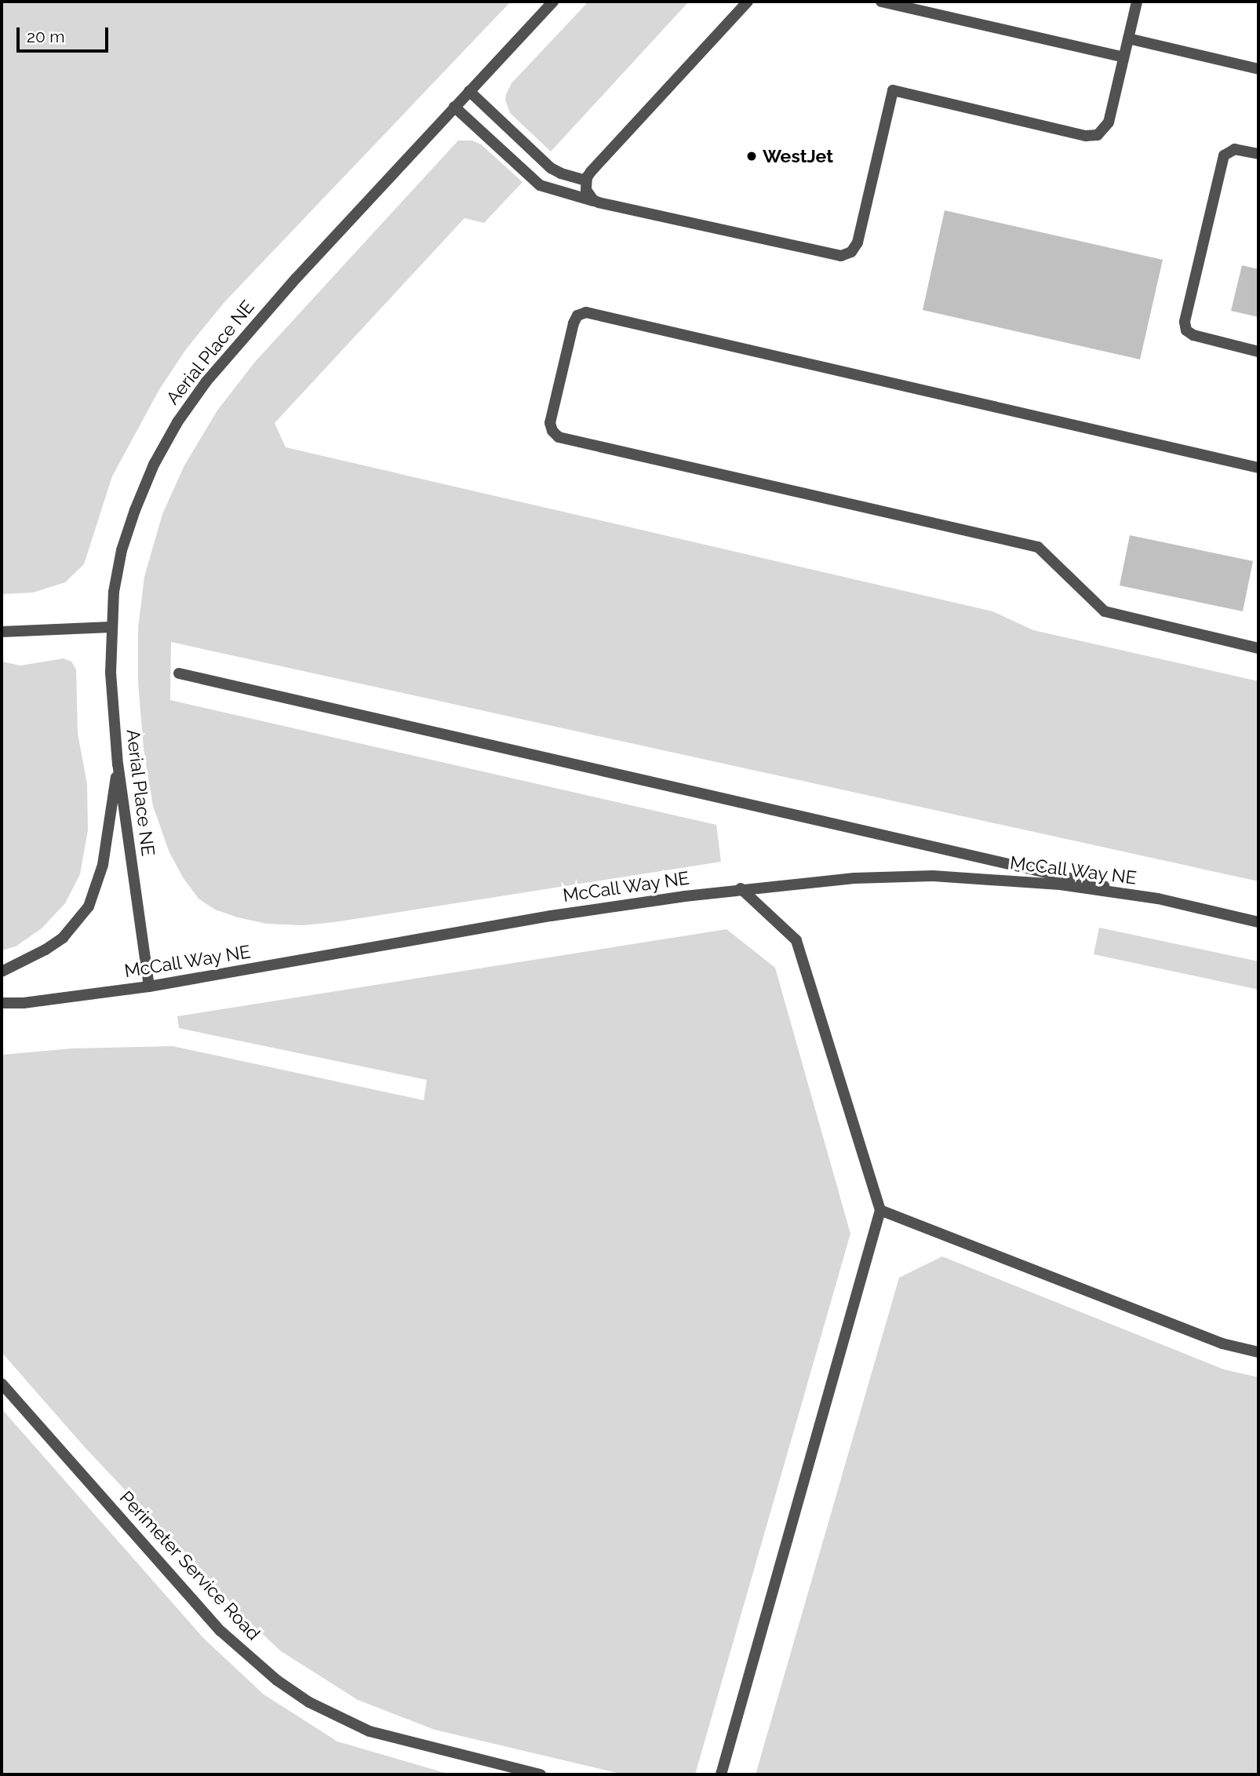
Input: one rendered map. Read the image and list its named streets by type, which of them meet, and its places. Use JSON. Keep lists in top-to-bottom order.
{
  "streets": {
    "street": ["Aerial Place NE", "McCall Way NE", "Perimeter Service Road"]
  },
  "crossings": [
    ["Aerial Place NE", "McCall Way NE"]
  ],
  "places": ["WestJet"],
  "scale_bar": "20 m"
}
